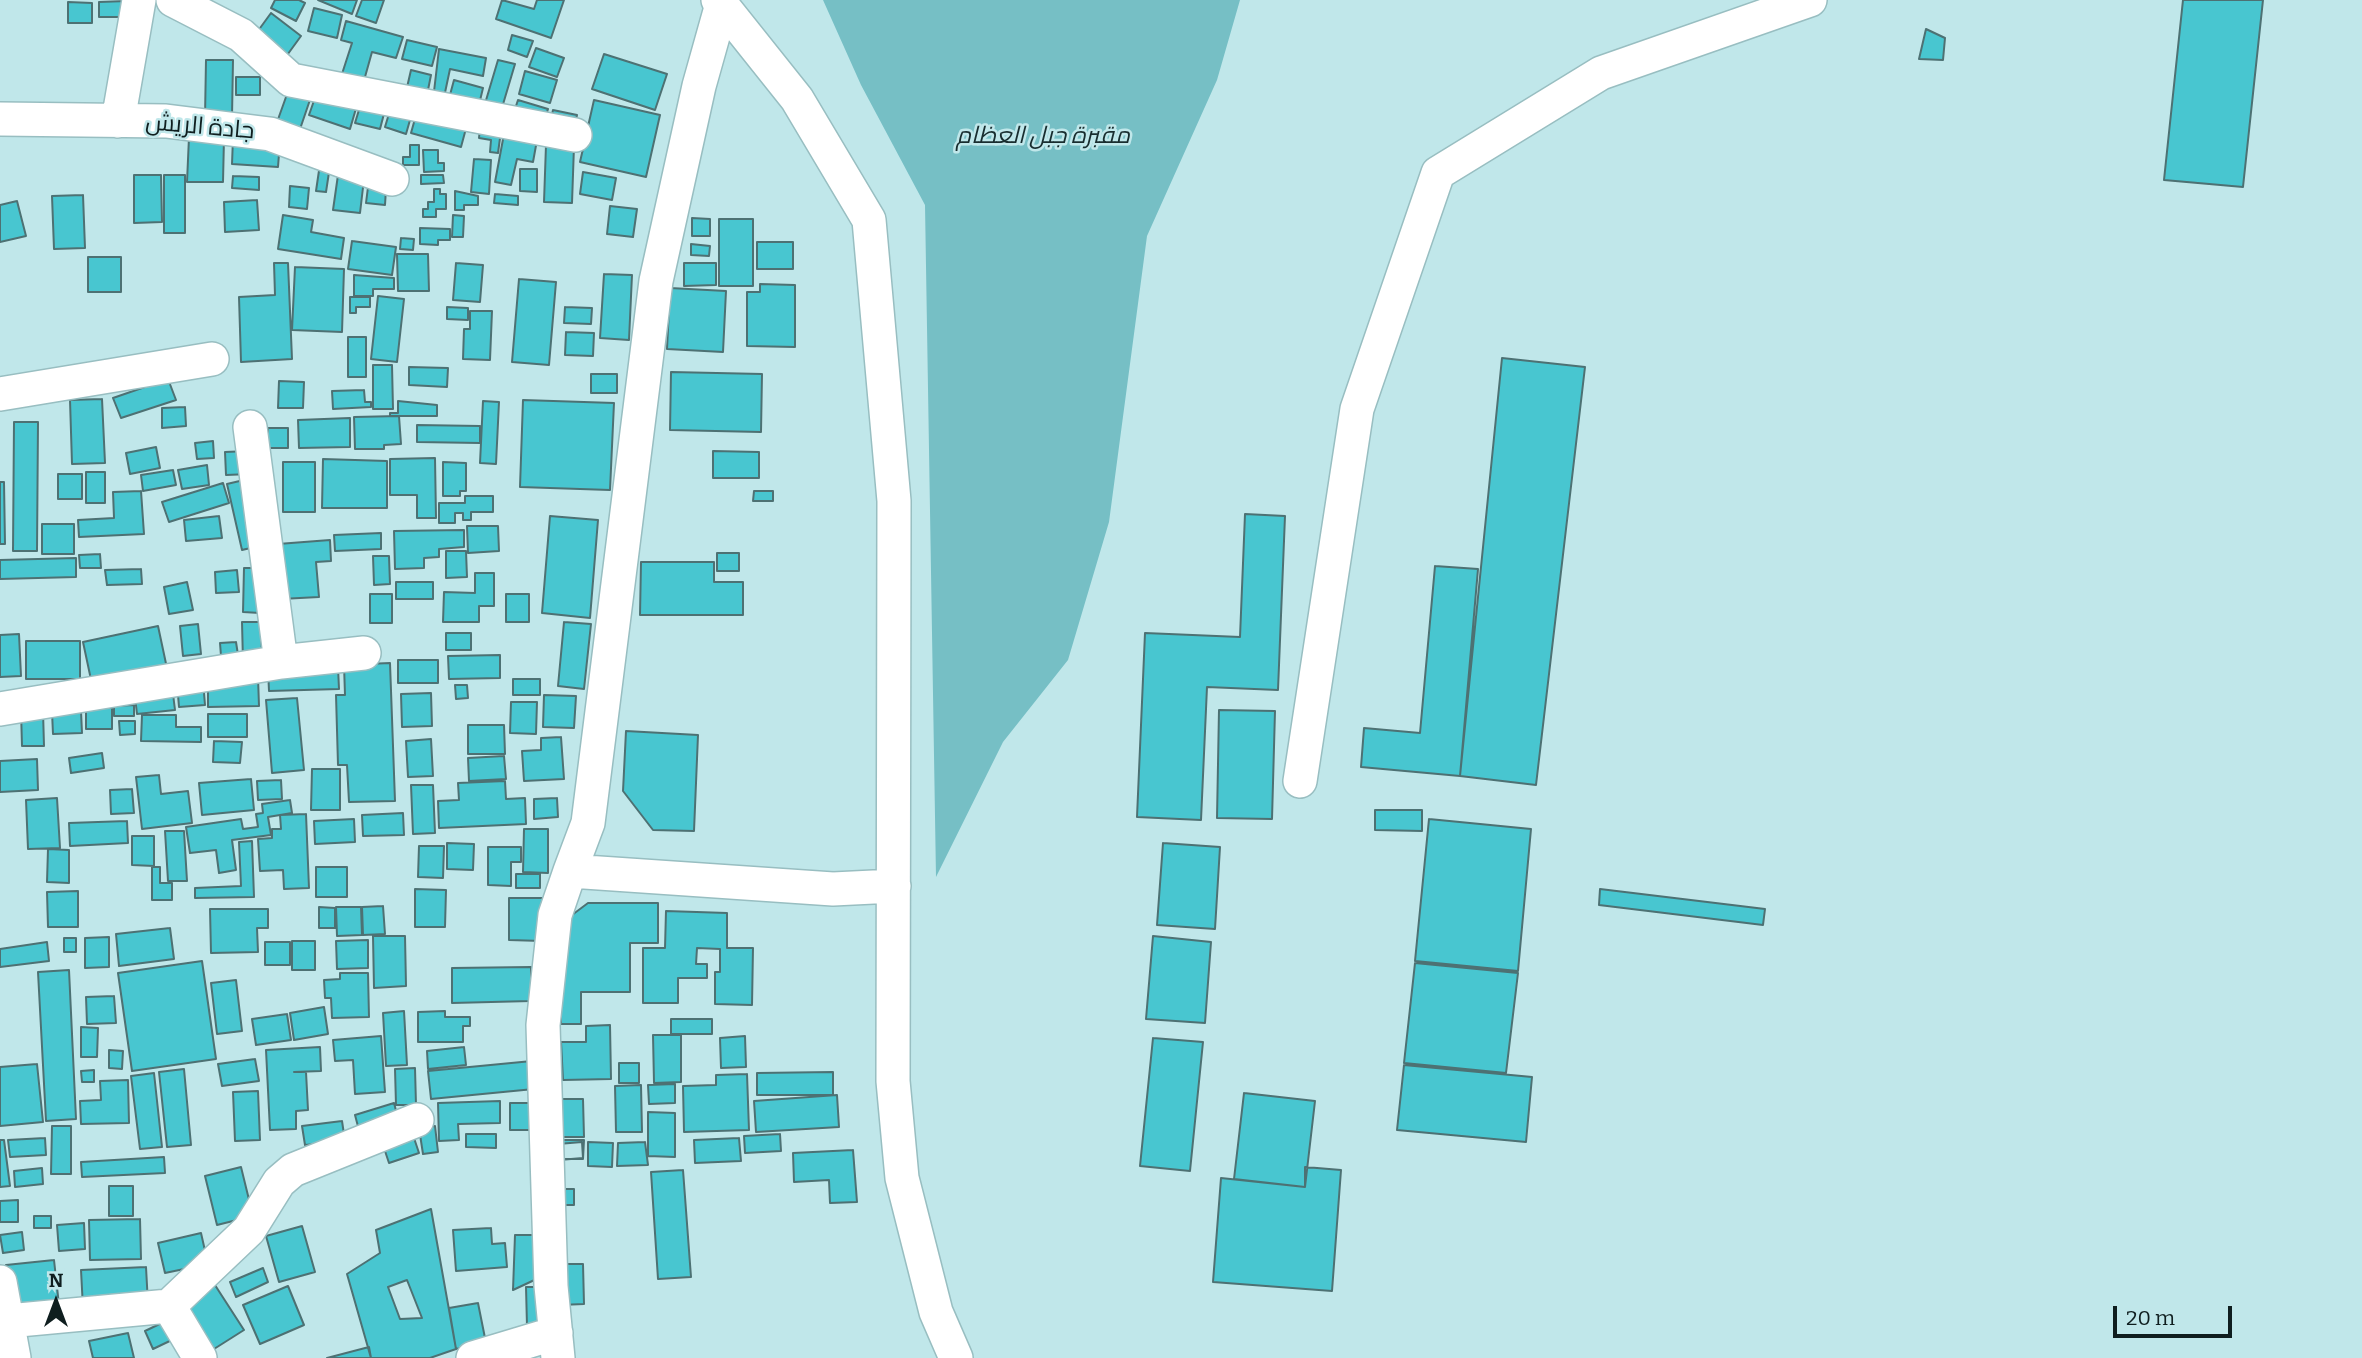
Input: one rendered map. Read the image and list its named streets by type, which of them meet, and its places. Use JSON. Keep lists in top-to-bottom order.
{
  "streets": {
    "street": ["جادة الريش"]
  },
  "parks": ["مقبرة جبل العظام"],
  "scale_bar": "20 m",
  "north": "top"
}
